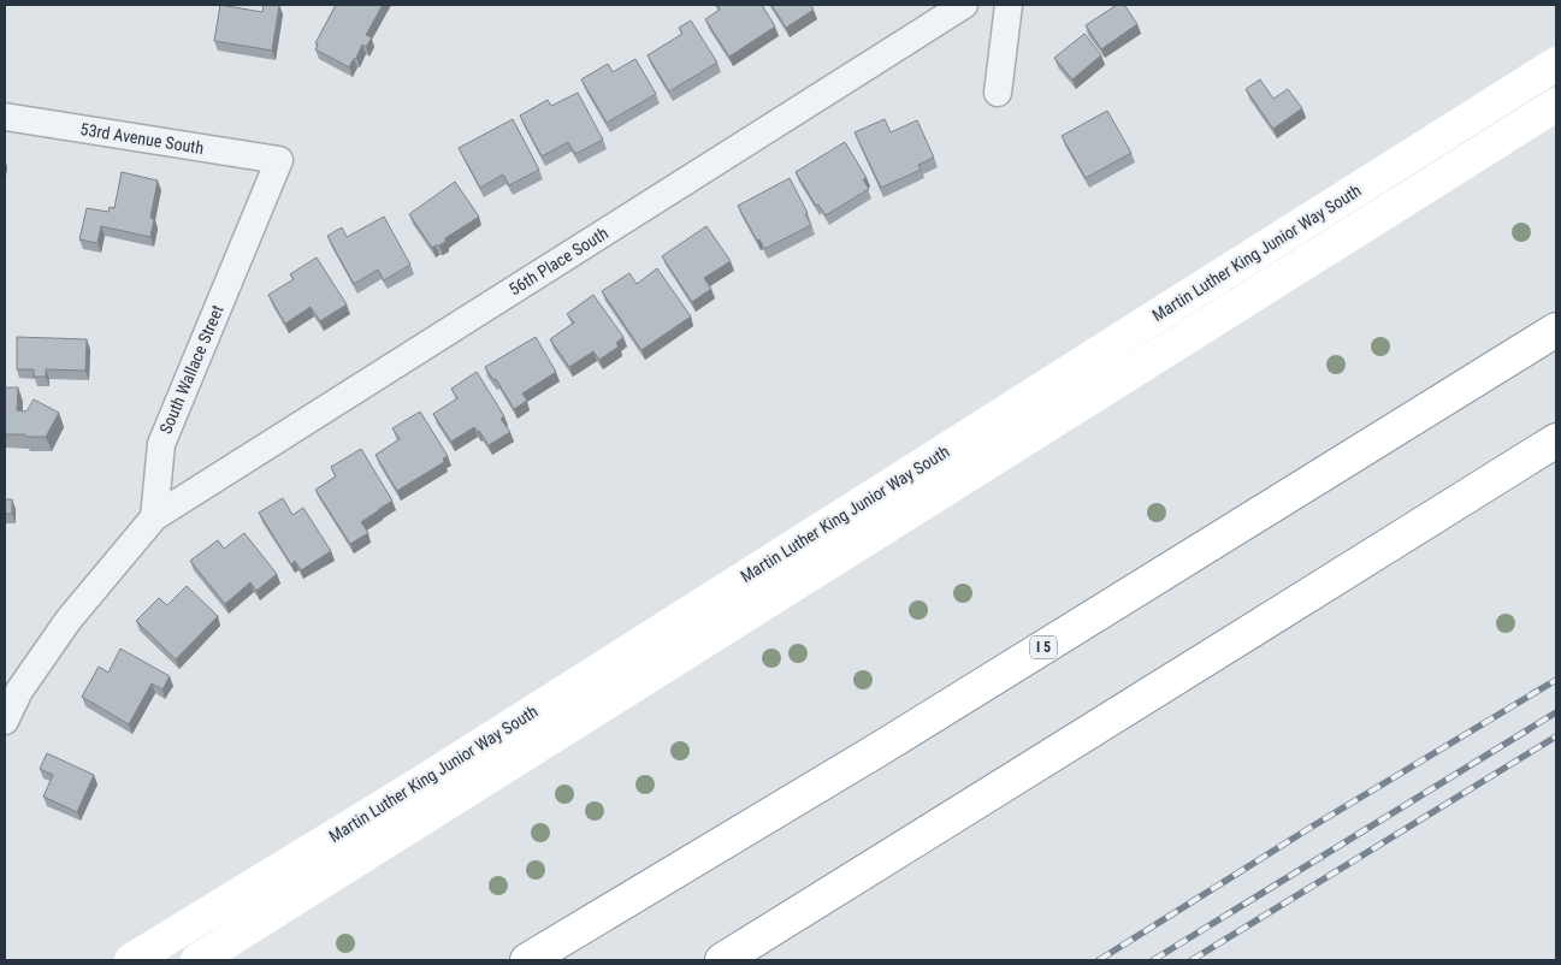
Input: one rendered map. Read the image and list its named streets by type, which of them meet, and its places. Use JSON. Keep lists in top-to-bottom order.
{
  "streets": {
    "main road": ["Martin Luther King Junior Way South", "I 5"],
    "street": ["53rd Avenue South", "56th Place South", "South Wallace Street"]
  },
  "crossings": [
    ["53rd Avenue South", "South Wallace Street"],
    ["56th Place South", "South Wallace Street"]
  ]
}
